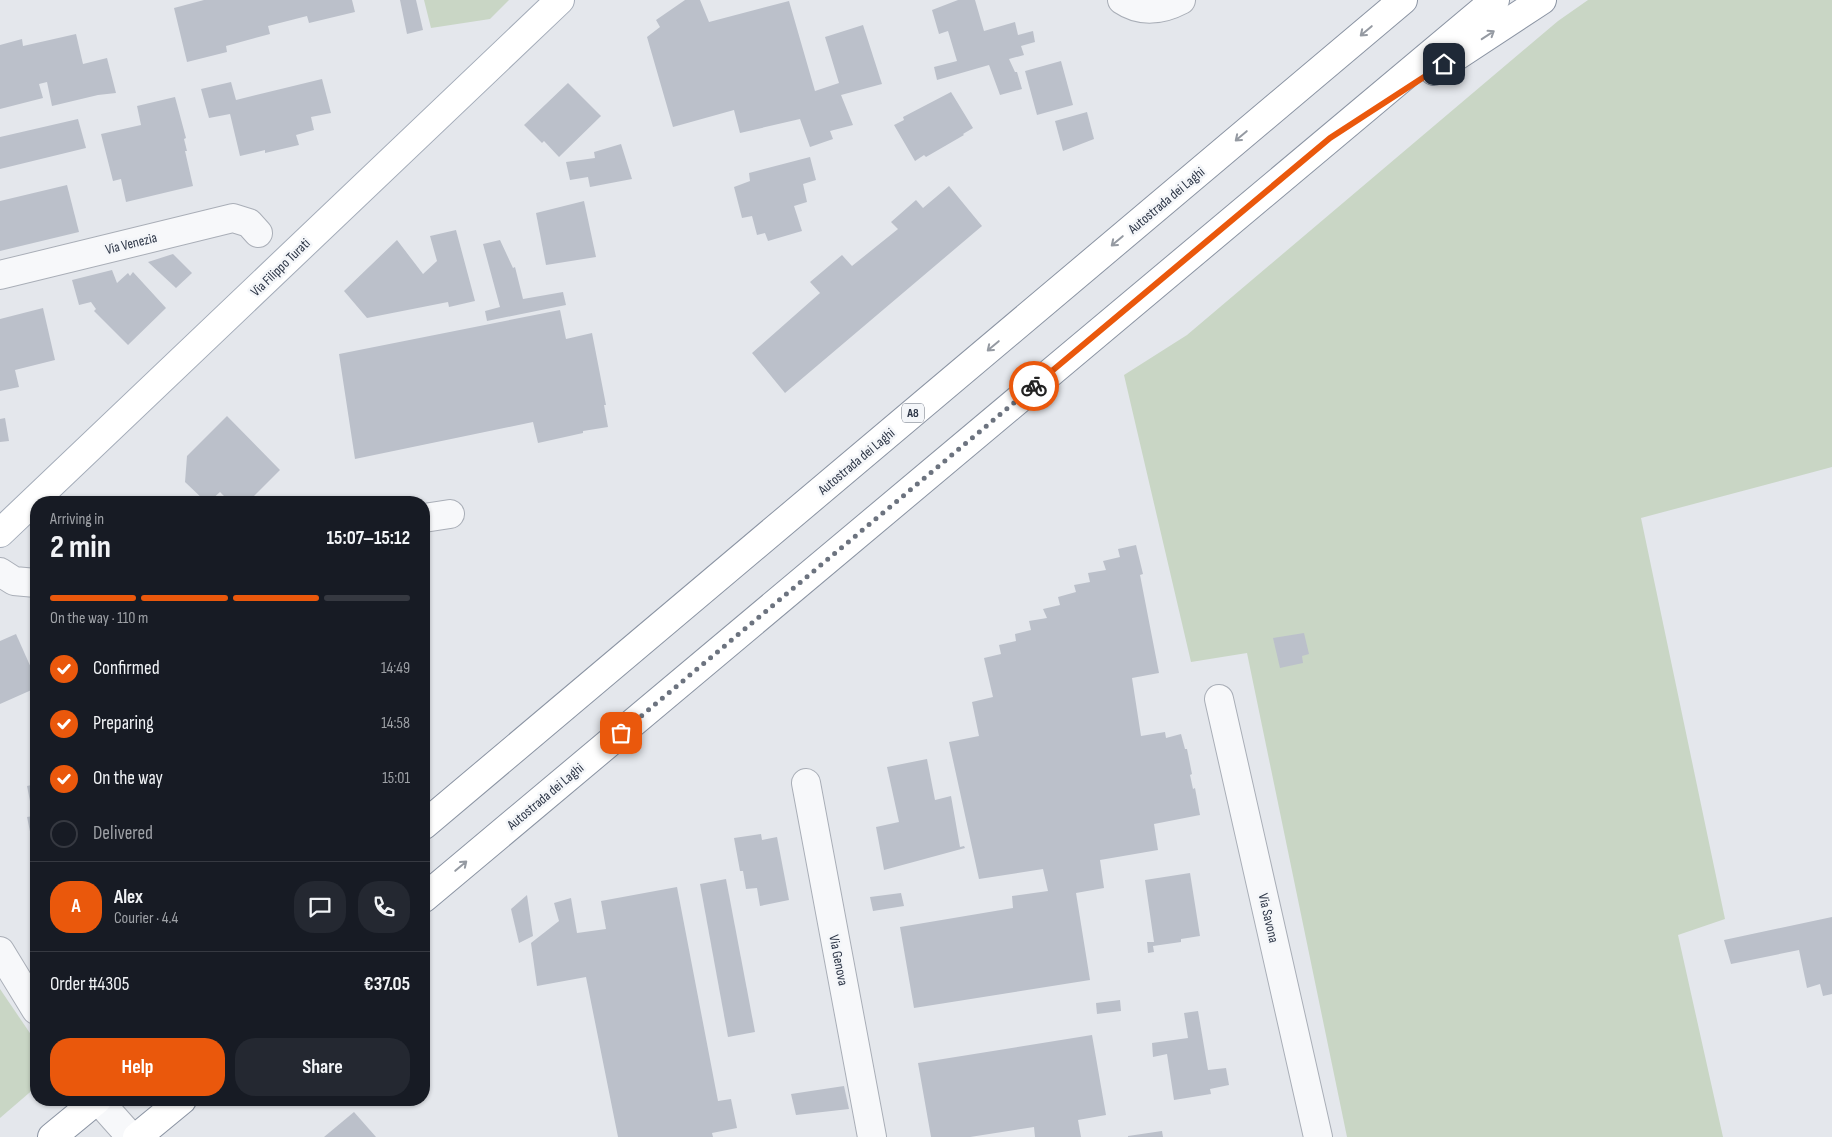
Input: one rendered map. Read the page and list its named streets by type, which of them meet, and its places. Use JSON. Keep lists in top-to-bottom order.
{
  "streets": {
    "main road": ["Autostrada dei Laghi", "Via Filippo Turati", "A8"],
    "street": ["Via Venezia", "Via Savona", "Via Genova"]
  },
  "page": {
    "heading": ["2 min", "Arriving in", "15:07–15:12"],
    "panel": [
      "Alex",
      "Courier · 4.4",
      "Order #4305",
      "€37.05"
    ],
    "bar": "On the way · 110 m",
    "list": [
      ["Confirmed", "14:49"],
      ["Preparing", "14:58"],
      ["On the way", "15:01"],
      "Delivered"
    ],
    "round": "A",
    "buttons": ["Help", "Share"]
  }
}
